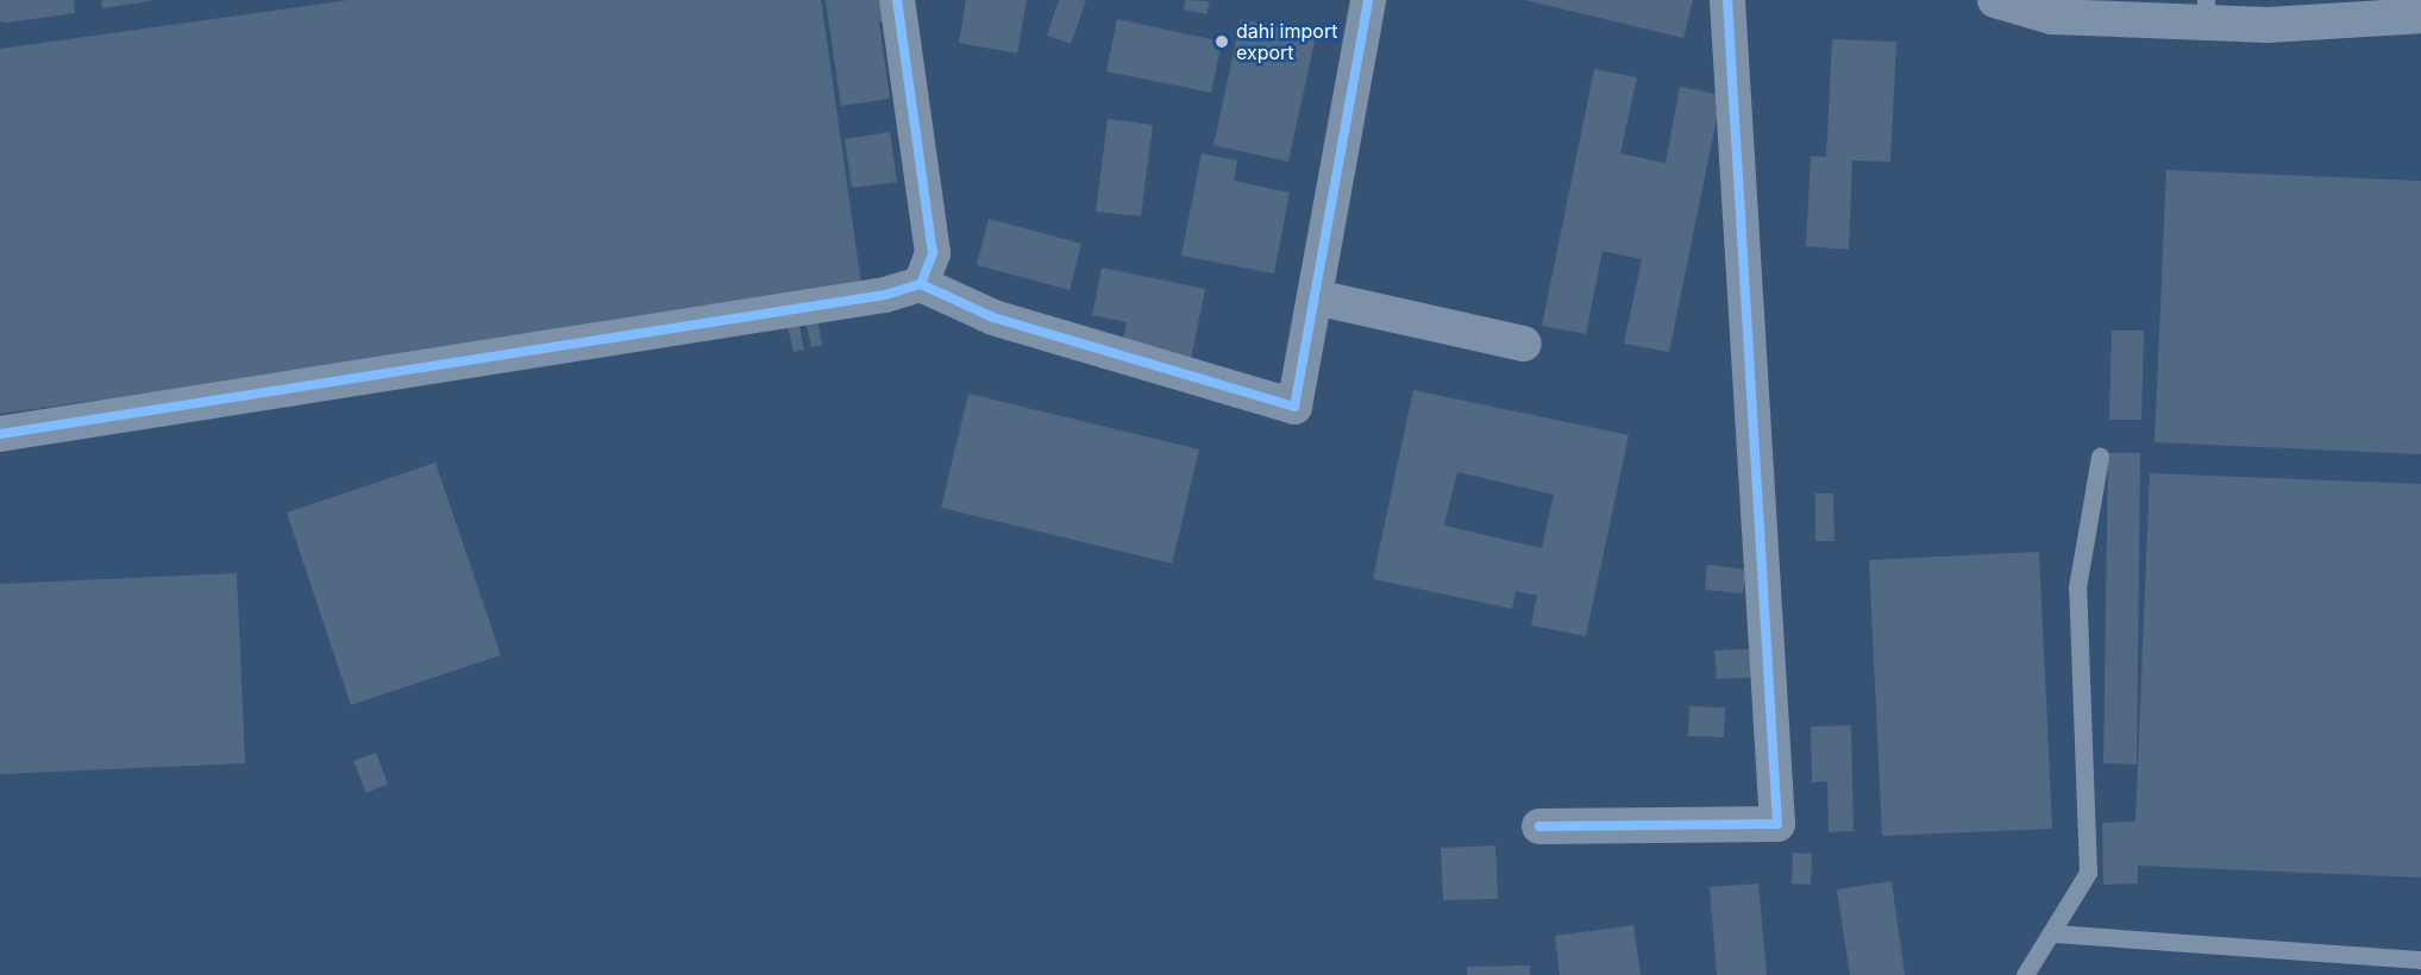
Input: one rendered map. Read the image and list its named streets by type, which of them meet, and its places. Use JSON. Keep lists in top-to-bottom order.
{
  "places": ["dahi import export"]
}
